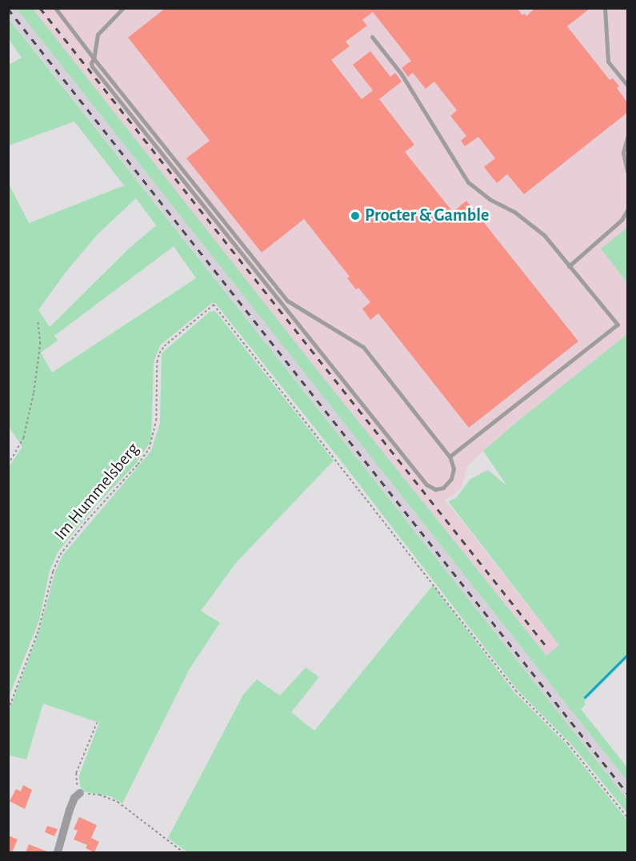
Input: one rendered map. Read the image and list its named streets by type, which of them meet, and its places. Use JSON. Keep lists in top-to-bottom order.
{
  "streets": {
    "path": ["Im Hummelsberg"]
  },
  "places": ["Procter & Gamble"]
}
